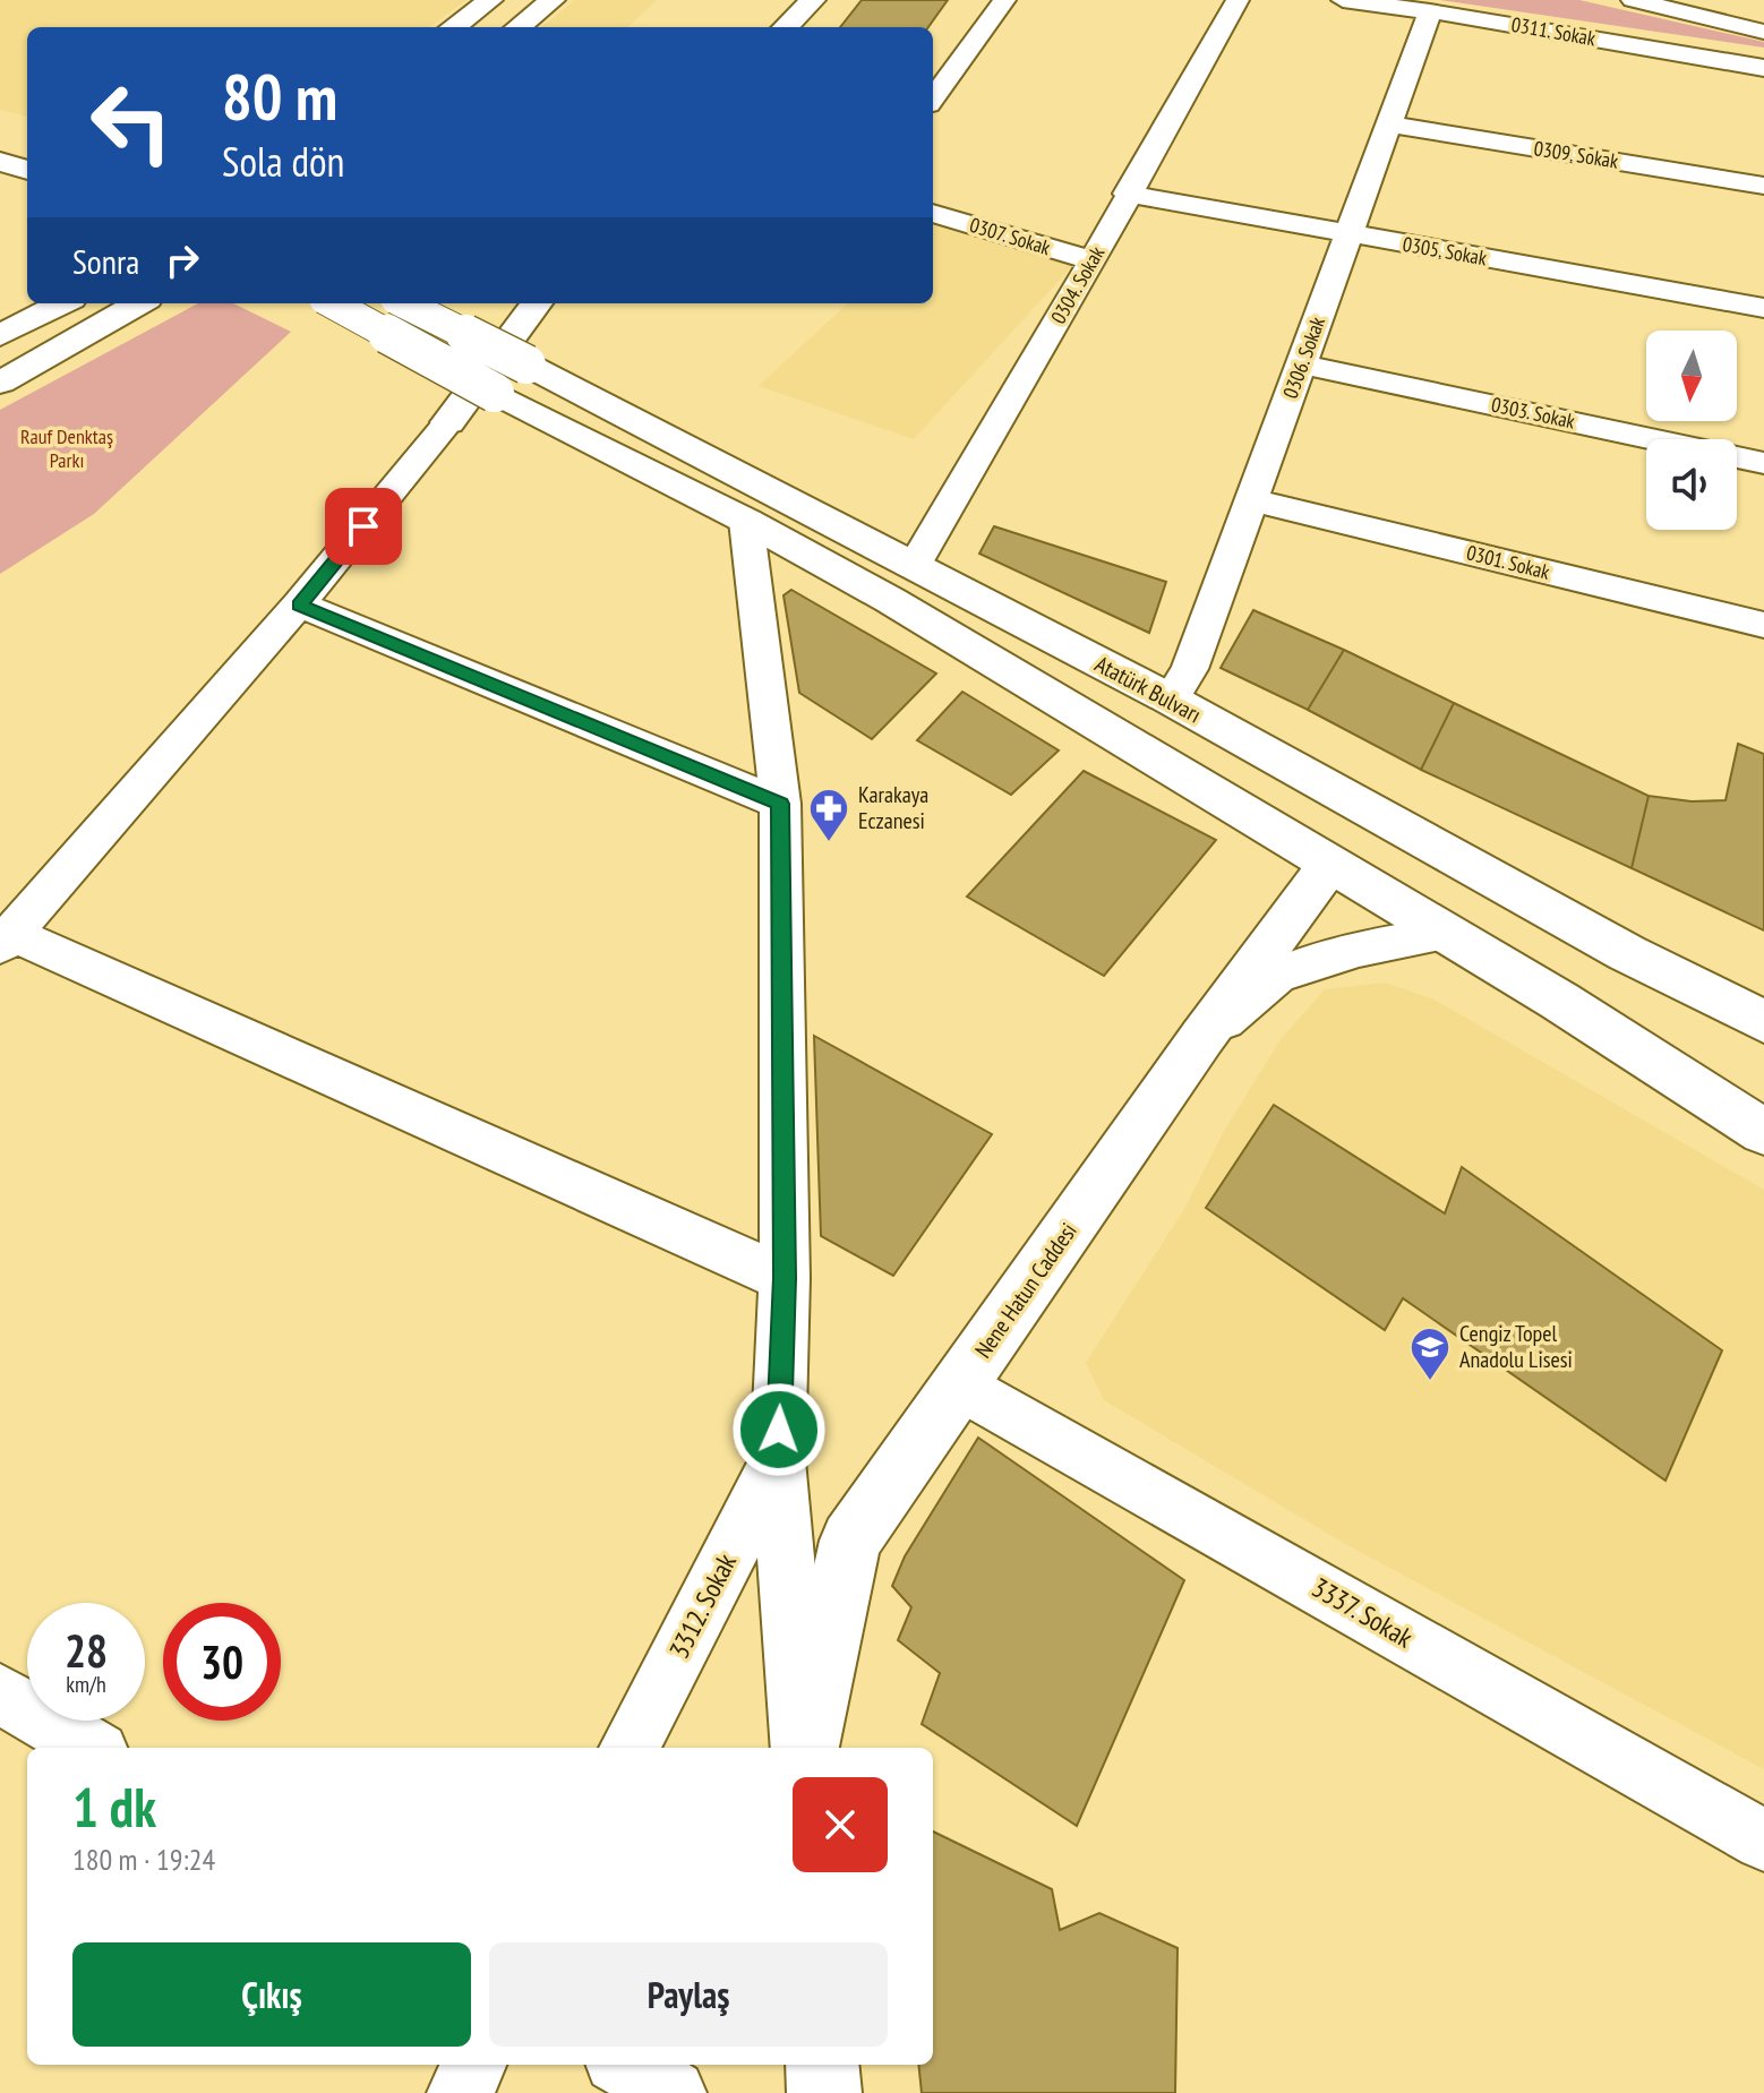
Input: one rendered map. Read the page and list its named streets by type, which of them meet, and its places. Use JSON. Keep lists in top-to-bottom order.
{
  "streets": {
    "main road": ["Atatürk Bulvarı", "Nene Hatun Caddesi"],
    "street": [
      "0311. Sokak",
      "0309. Sokak",
      "0307. Sokak",
      "0305. Sokak",
      "0304. Sokak",
      "0306. Sokak",
      "0303. Sokak",
      "0301. Sokak",
      "3312. Sokak",
      "3337. Sokak"
    ]
  },
  "crossings": [
    ["0311. Sokak", "0306. Sokak"],
    ["0309. Sokak", "0306. Sokak"],
    ["0307. Sokak", "0304. Sokak"],
    ["0305. Sokak", "0304. Sokak"],
    ["0305. Sokak", "0306. Sokak"],
    ["0304. Sokak", "Atatürk Bulvarı"],
    ["0306. Sokak", "0303. Sokak"],
    ["0306. Sokak", "0301. Sokak"],
    ["0306. Sokak", "Atatürk Bulvarı"],
    ["Nene Hatun Caddesi", "3337. Sokak"]
  ],
  "parks": ["Rauf Denktaş Parkı"],
  "places": {
    "pharmacy": ["Karakaya Eczanesi"],
    "school or university": ["Cengiz Topel Anadolu Lisesi"]
  },
  "north": "bottom",
  "page": {
    "turn": ["80 m", "Sola dön"],
    "then": "Sonra",
    "speed": "28 km/h",
    "limit": "30",
    "heading": ["1 dk", "180 m · 19:24"],
    "buttons": ["Çıkış", "Paylaş"]
  }
}
